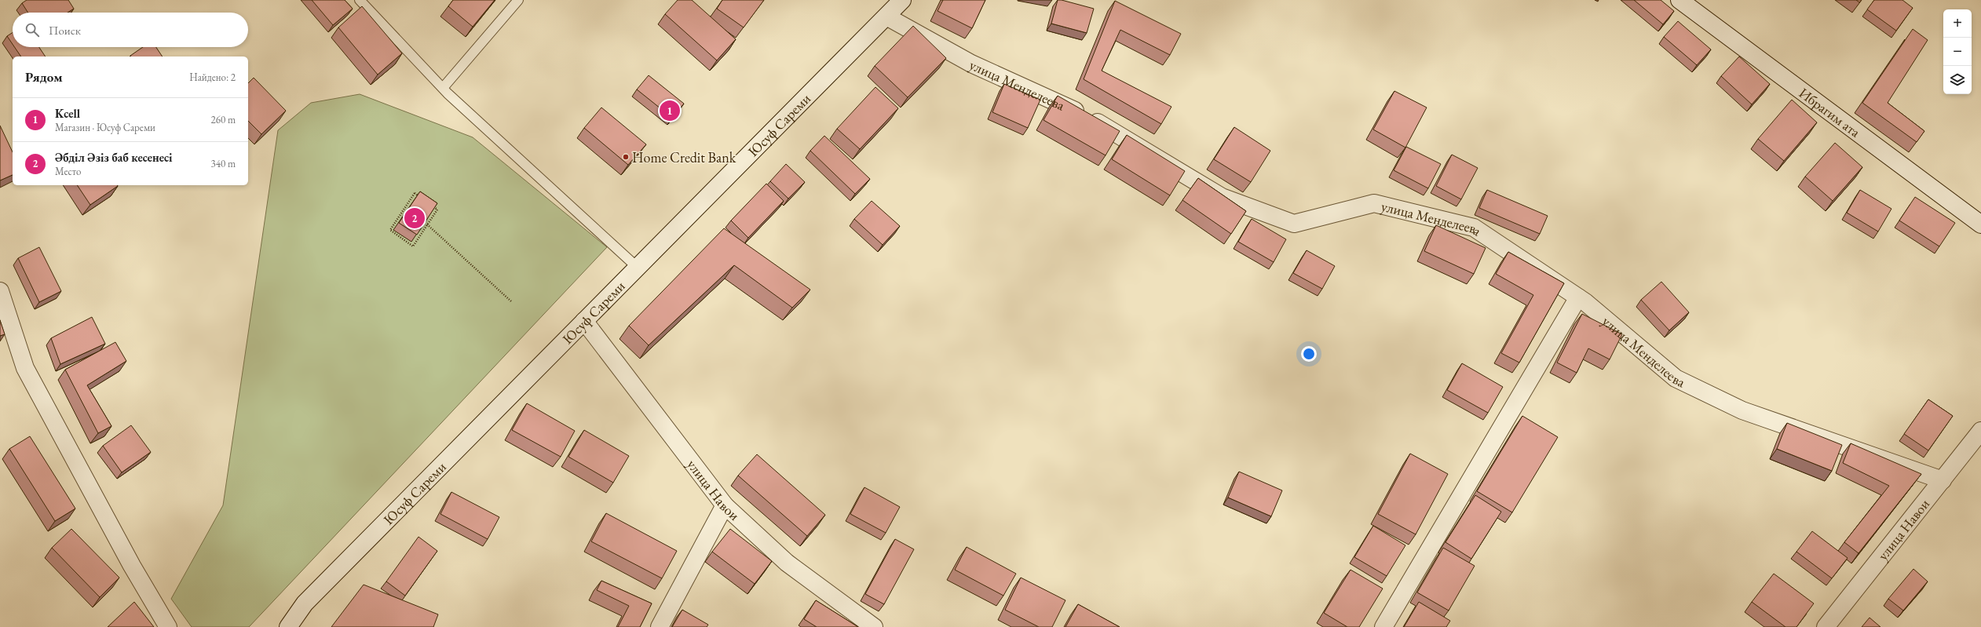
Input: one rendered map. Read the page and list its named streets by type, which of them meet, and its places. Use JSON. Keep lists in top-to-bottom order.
{
  "streets": {
    "street": [
      "улица Менделеева",
      "Ибрагим ата",
      "Юсуф Сареми",
      "улица Навои"
    ]
  },
  "crossings": [
    ["улица Менделеева", "Юсуф Сареми"],
    ["улица Менделеева", "улица Навои"],
    ["Юсуф Сареми", "улица Навои"]
  ],
  "places": ["Home Credit Bank"],
  "page": {
    "map_buttons": ["+", "−"],
    "search": "Поиск",
    "heading": ["Рядом", "Найдено: 2"],
    "list": [
      {
        "mark": "1",
        "name": "Kcell",
        "note": "Магазин · Юсуф Сареми",
        "value": "260 m"
      },
      {
        "mark": "2",
        "name": "Әбділ Әзіз баб кесенесі",
        "note": "Место",
        "value": "340 m"
      }
    ],
    "pins": ["1", "2"]
  }
}
